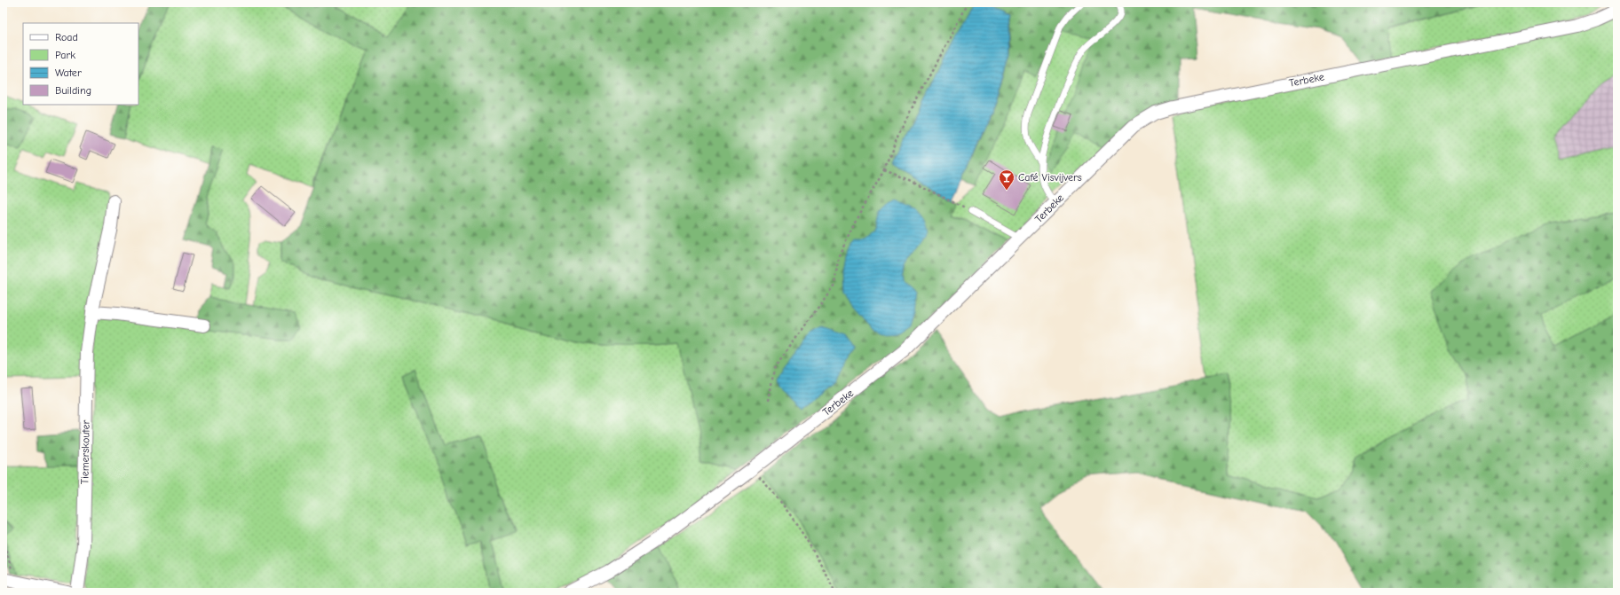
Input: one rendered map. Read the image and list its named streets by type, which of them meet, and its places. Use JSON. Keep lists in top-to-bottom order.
{
  "streets": {
    "street": ["Terbeke", "Tiemerskouter"]
  },
  "places": {
    "bar": ["Café Visvijvers"]
  },
  "legend": [
    "Road",
    "Park",
    "Water",
    "Building"
  ]
}
